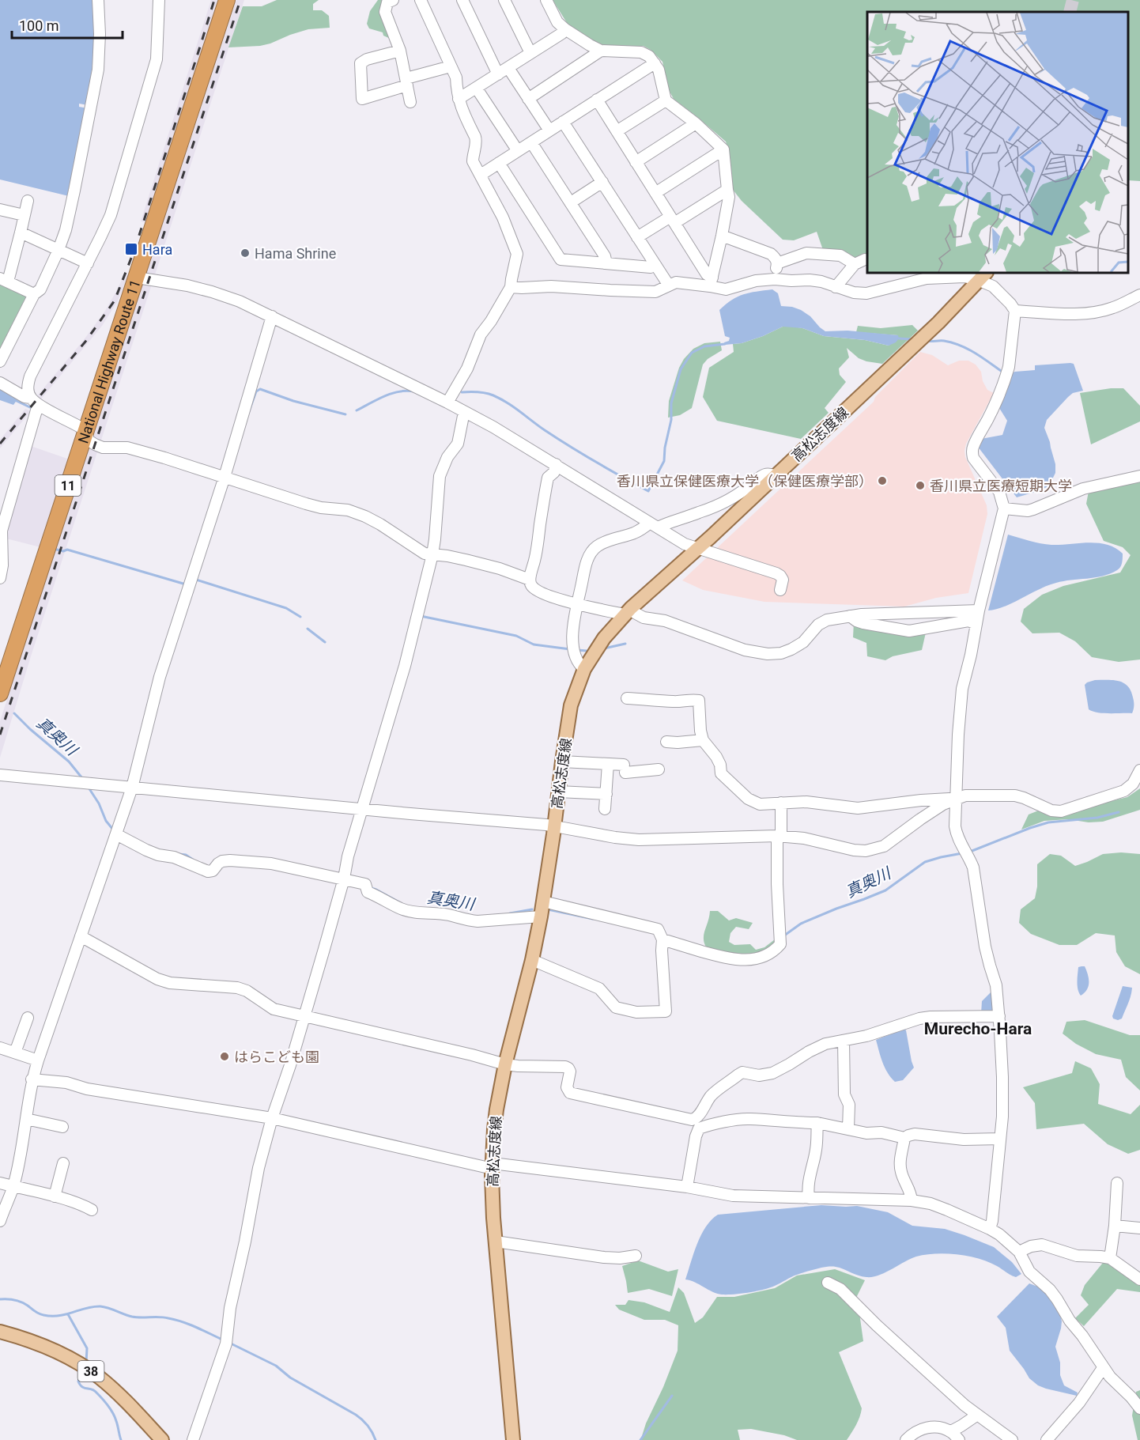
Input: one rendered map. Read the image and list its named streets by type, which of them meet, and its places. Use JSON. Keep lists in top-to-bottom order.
{
  "streets": {
    "highway": ["National Highway Route 11", "11"],
    "main road": ["高松志度線", "38"]
  },
  "districts": ["Murecho-Hara"],
  "water": ["真奥川"],
  "places": {
    "transit": ["Hara"],
    "other": [
      "Hama Shrine",
      "香川県立保健医療大学（保健医療学部）",
      "香川県立医療短期大学",
      "はらこども園"
    ]
  },
  "scale_bar": "100 m"
}
